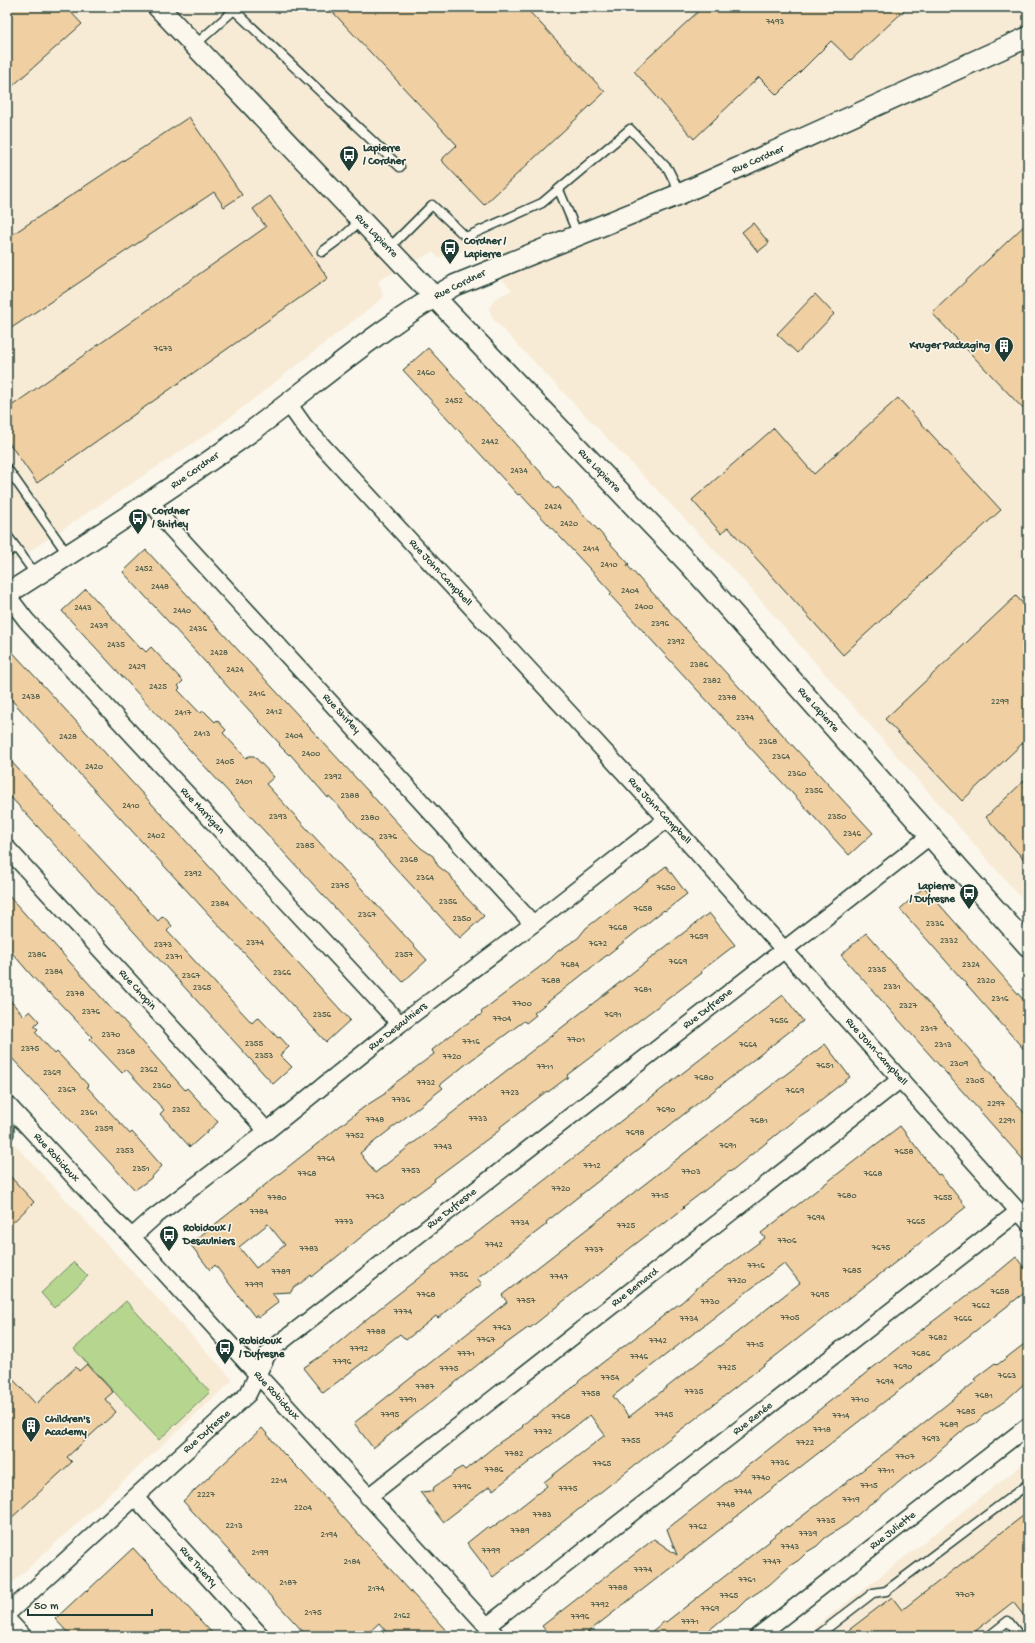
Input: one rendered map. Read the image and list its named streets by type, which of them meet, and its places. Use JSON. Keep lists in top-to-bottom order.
{
  "streets": {
    "street": [
      "Rue Cordner",
      "Rue Lapierre",
      "Rue John-Campbell",
      "Rue Shirley",
      "Rue Harrigan",
      "Rue Chopin",
      "Rue Dufresne",
      "Rue Desaulniers",
      "Rue Robidoux",
      "Rue Bernard",
      "Rue Renée",
      "Rue Juliette",
      "Rue Thierry"
    ]
  },
  "crossings": [
    ["Rue Cordner", "Rue Lapierre"],
    ["Rue Cordner", "Rue John-Campbell"],
    ["Rue Cordner", "Rue Shirley"],
    ["Rue Cordner", "Rue Harrigan"],
    ["Rue Lapierre", "Rue Dufresne"],
    ["Rue John-Campbell", "Rue Dufresne"],
    ["Rue John-Campbell", "Rue Desaulniers"],
    ["Rue John-Campbell", "Rue Bernard"],
    ["Rue John-Campbell", "Rue Renée"],
    ["Rue Shirley", "Rue Desaulniers"],
    ["Rue Harrigan", "Rue Desaulniers"],
    ["Rue Chopin", "Rue Desaulniers"],
    ["Rue Dufresne", "Rue Robidoux"],
    ["Rue Dufresne", "Rue Thierry"],
    ["Rue Desaulniers", "Rue Robidoux"],
    ["Rue Robidoux", "Rue Bernard"],
    ["Rue Robidoux", "Rue Renée"]
  ],
  "places": {
    "bus stop": [
      "Lapierre / Cordner",
      "Cordner / Lapierre",
      "Cordner / Shirley",
      "Lapierre / Dufresne",
      "Robidoux / Desaulniers",
      "Robidoux / Dufresne"
    ],
    "building": ["Kruger Packaging", "Children's Academy"]
  },
  "house_numbers": [
    "7493",
    "7673",
    "2460",
    "2452",
    "2442",
    "2434",
    "2424",
    "2420",
    "2414",
    "2410",
    "2452",
    "2448",
    "2404",
    "2400",
    "2443",
    "2440",
    "2396",
    "2439",
    "2436",
    "2392",
    "2435",
    "2428",
    "2386",
    "2429",
    "2424",
    "2382",
    "2425",
    "2416",
    "2438",
    "2378",
    "2299",
    "2412",
    "2417",
    "2374",
    "2413",
    "2404",
    "2428",
    "2368",
    "2400",
    "2364",
    "2405",
    "2420",
    "2360",
    "2392",
    "2401",
    "2356",
    "2388",
    "2410",
    "2393",
    "2350",
    "2380",
    "2346",
    "2402",
    "2376",
    "2385",
    "2368",
    "2392",
    "2364",
    "2375",
    "7650",
    "2356",
    "2384",
    "7658",
    "2367",
    "2350",
    "2336",
    "7668",
    "7659",
    "2332",
    "2374",
    "7672",
    "2373",
    "2386",
    "2357",
    "2371",
    "7669",
    "7684",
    "2324",
    "2335",
    "2384",
    "2366",
    "2367",
    "7688",
    "2320",
    "2331",
    "2365",
    "7681",
    "2378",
    "2316",
    "7700",
    "2327",
    "2376",
    "2356",
    "7691",
    "7704",
    "7656",
    "2317",
    "2370",
    "7701",
    "7716",
    "2355",
    "7664",
    "2313",
    "2375",
    "2368",
    "2353",
    "7720",
    "2309",
    "7651",
    "7711",
    "2362",
    "2369",
    "7680",
    "2305",
    "7732",
    "2360",
    "2367",
    "7669",
    "7723",
    "7736",
    "2297",
    "2352",
    "7690",
    "2361",
    "7733",
    "7748",
    "7681",
    "2291",
    "2359",
    "7698",
    "7752",
    "7691",
    "7743",
    "2353",
    "7658",
    "7764",
    "7712",
    "2351",
    "7753",
    "7703",
    "7768",
    "7668",
    "7720",
    "7715",
    "7680",
    "7763",
    "7780",
    "7655",
    "7784",
    "7694",
    "7773",
    "7665",
    "7734",
    "7725",
    "7706",
    "7742",
    "7675",
    "7783",
    "7737",
    "7716",
    "7685",
    "7789",
    "7756",
    "7747",
    "7720",
    "7799",
    "7658",
    "7768",
    "7695",
    "7757",
    "7730",
    "7662",
    "7774",
    "7705",
    "7734",
    "7666",
    "7763",
    "7788",
    "7682",
    "7767",
    "7742",
    "7715",
    "7792",
    "7771",
    "7686",
    "7746",
    "7796",
    "7690",
    "7725",
    "7775",
    "7663",
    "7754",
    "7694",
    "7787",
    "7735",
    "7758",
    "7681",
    "7791",
    "7710",
    "7685",
    "7795",
    "7745",
    "7714",
    "7768",
    "7689",
    "7718",
    "7772",
    "7693",
    "7755",
    "7722",
    "7782",
    "7707",
    "7736",
    "7765",
    "7786",
    "7711",
    "7740",
    "2214",
    "7715",
    "7796",
    "7775",
    "7744",
    "2227",
    "7719",
    "7748",
    "2204",
    "7783",
    "7735",
    "2213",
    "7762",
    "7789",
    "7739",
    "2194",
    "7743",
    "7799",
    "2199",
    "2184",
    "7747",
    "7774",
    "7761",
    "2187",
    "7788",
    "2174",
    "7707",
    "7765",
    "7792",
    "7769",
    "2175",
    "2162",
    "7796",
    "7771"
  ],
  "scale_bar": "50 m"
}
